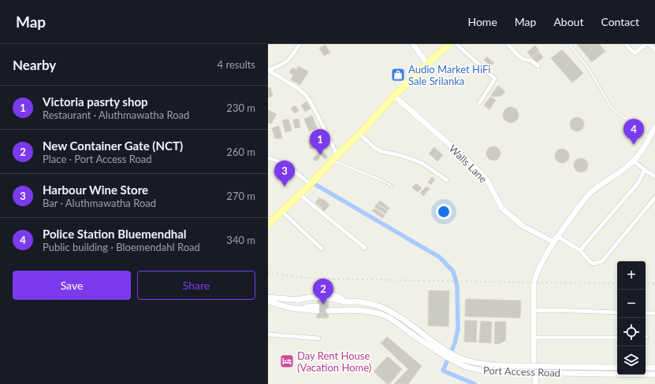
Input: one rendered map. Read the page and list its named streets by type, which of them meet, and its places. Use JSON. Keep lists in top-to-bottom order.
{
  "streets": {
    "main road": ["Walls Lane", "Port Access Road"]
  },
  "places": {
    "shop": ["Audio Market HiFi Sale Srilanka"],
    "hotel": ["Day Rent House (Vacation Home)"]
  },
  "page": {
    "header": "Map",
    "nav": [
      "Home",
      "Map",
      "About",
      "Contact"
    ],
    "heading": ["Nearby", "4 results"],
    "list": [
      {
        "mark": "1",
        "name": "Victoria pasrty shop",
        "note": "Restaurant · Aluthmawatha Road",
        "value": "230 m"
      },
      {
        "mark": "2",
        "name": "New Container Gate (NCT)",
        "note": "Place · Port Access Road",
        "value": "260 m"
      },
      {
        "mark": "3",
        "name": "Harbour Wine Store",
        "note": "Bar · Aluthmawatha Road",
        "value": "270 m"
      },
      {
        "mark": "4",
        "name": "Police Station Bluemendhal",
        "note": "Public building · Bloemendahl Road",
        "value": "340 m"
      }
    ],
    "pins": [
      "4",
      "1",
      "3",
      "2"
    ],
    "buttons": ["Save", "Share"],
    "map_buttons": ["+", "−"]
  }
}
